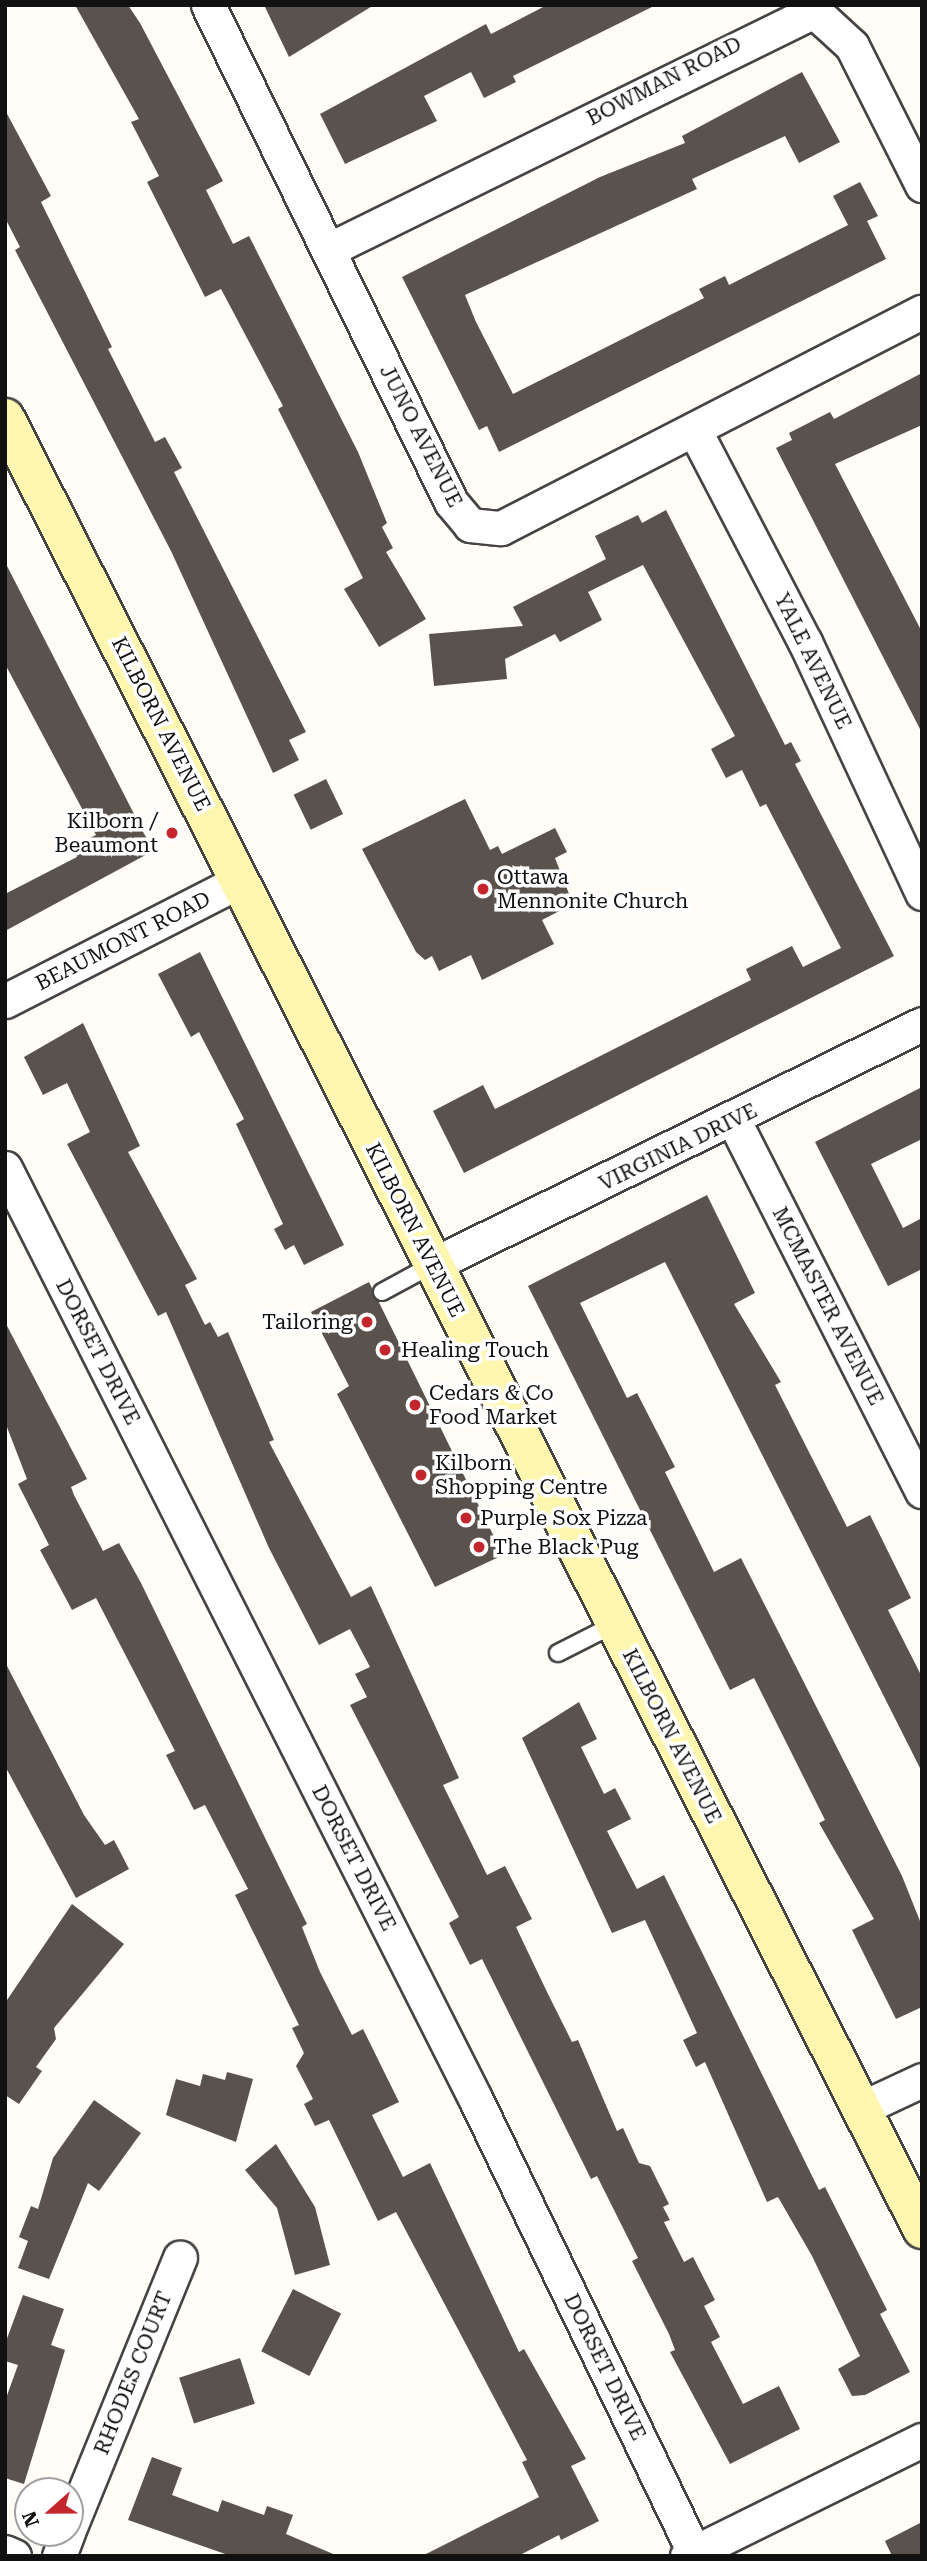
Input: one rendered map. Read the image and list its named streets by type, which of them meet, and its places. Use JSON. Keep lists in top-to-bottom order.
{
  "streets": {
    "street": [
      "BOWMAN ROAD",
      "JUNO AVENUE",
      "YALE AVENUE",
      "KILBORN AVENUE",
      "BEAUMONT ROAD",
      "VIRGINIA DRIVE",
      "MCMASTER AVENUE",
      "DORSET DRIVE",
      "RHODES COURT"
    ]
  },
  "crossings": [
    ["BOWMAN ROAD", "JUNO AVENUE"],
    ["JUNO AVENUE", "YALE AVENUE"],
    ["KILBORN AVENUE", "BEAUMONT ROAD"],
    ["KILBORN AVENUE", "VIRGINIA DRIVE"],
    ["VIRGINIA DRIVE", "MCMASTER AVENUE"]
  ],
  "places": [
    "Kilborn / Beaumont",
    "Ottawa Mennonite Church",
    "Tailoring",
    "Healing Touch",
    "Cedars & Co Food Market",
    "Kilborn Shopping Centre",
    "Purple Sox Pizza",
    "The Black Pug"
  ],
  "north": "left"
}
